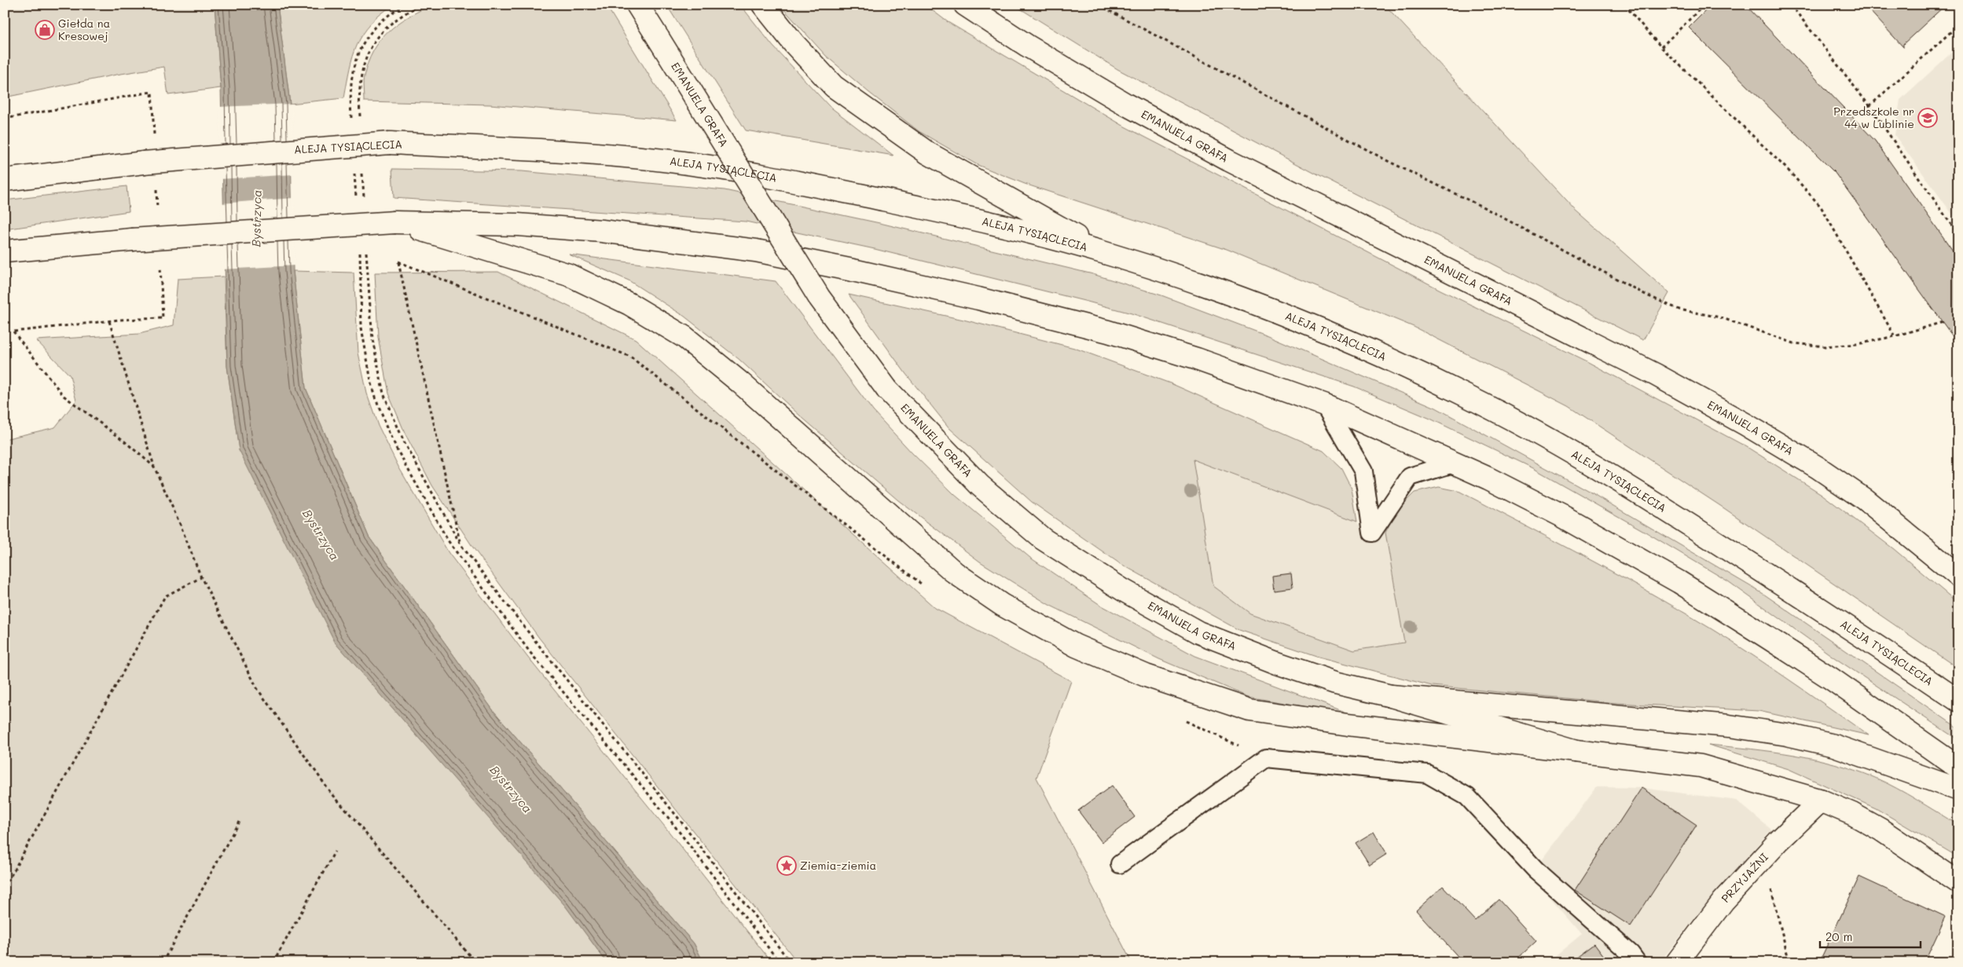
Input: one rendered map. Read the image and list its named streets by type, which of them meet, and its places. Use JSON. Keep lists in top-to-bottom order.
{
  "streets": {
    "main road": ["EMANUELA GRAFA", "ALEJA TYSIĄCLECIA", "PRZYJAŹNI"]
  },
  "water": ["Bystrzyca"],
  "places": {
    "shop": ["Giełda na Kresowej"],
    "school or university": ["Przedszkole nr 44 w Lublinie"],
    "place": ["Ziemia-ziemia"]
  },
  "scale_bar": "20 m"
}
